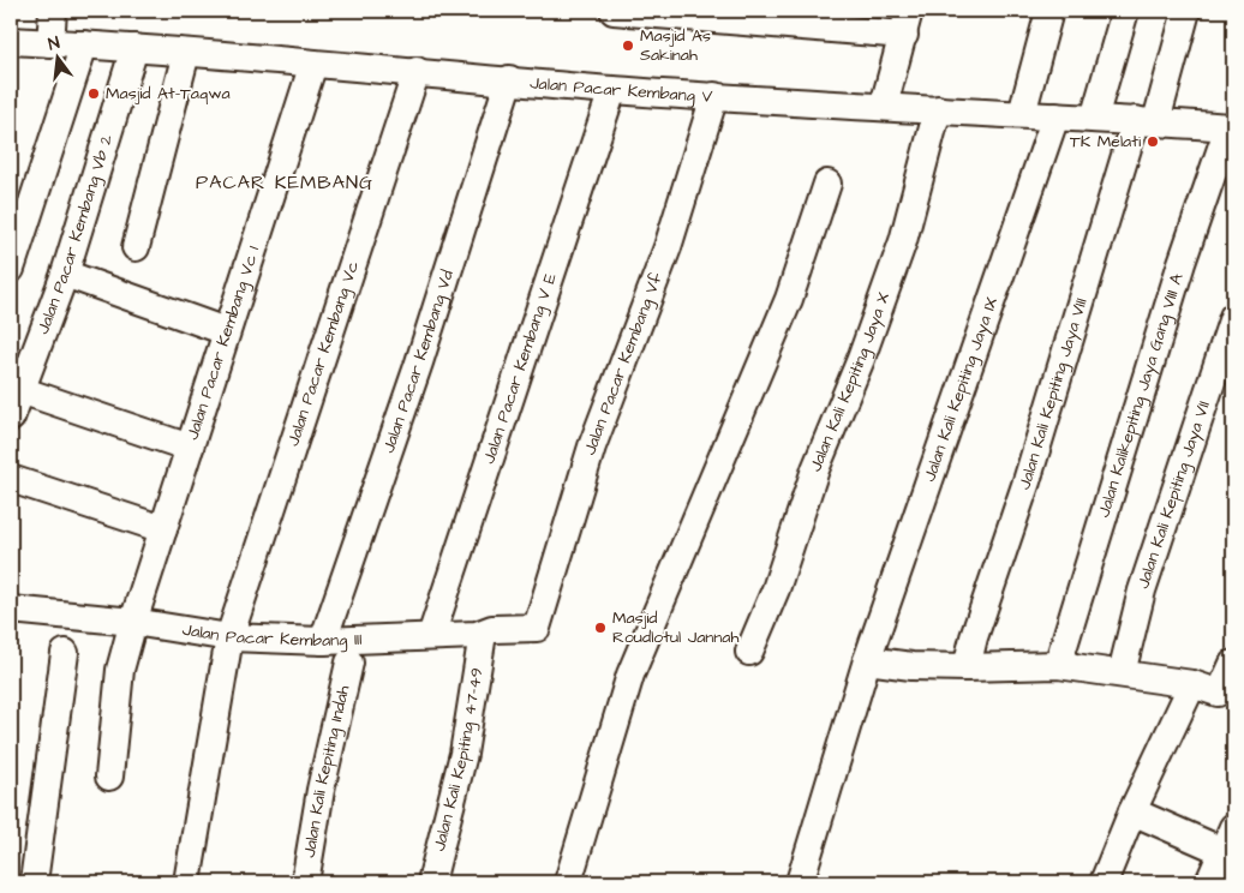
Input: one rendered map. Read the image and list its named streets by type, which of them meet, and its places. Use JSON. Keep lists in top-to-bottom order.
{
  "streets": {
    "street": [
      "Jalan Pacar Kembang V",
      "Jalan Pacar Kembang Vb 2",
      "Jalan Pacar Kembang Vc 1",
      "Jalan Pacar Kembang Vc",
      "Jalan Pacar Kembang Vd",
      "Jalan Pacar Kembang Vf",
      "Jalan Pacar Kembang V E",
      "Jalan Kali Kepiting Jaya X",
      "Jalan Kali Kepiting Jaya IX",
      "Jalan Kali Kepiting Jaya VIII",
      "Jalan Kalikepiting Jaya Gang VIII A",
      "Jalan Kali Kepiting Jaya VII",
      "Jalan Pacar Kembang III",
      "Jalan Kali Kepiting 47-49",
      "Jalan Kali Kepiting Indah"
    ]
  },
  "crossings": [
    ["Jalan Pacar Kembang V", "Jalan Pacar Kembang Vb 2"],
    ["Jalan Pacar Kembang V", "Jalan Pacar Kembang Vc 1"],
    ["Jalan Pacar Kembang V", "Jalan Pacar Kembang Vc"],
    ["Jalan Pacar Kembang V", "Jalan Pacar Kembang Vd"],
    ["Jalan Pacar Kembang V", "Jalan Pacar Kembang Vf"],
    ["Jalan Pacar Kembang V", "Jalan Pacar Kembang V E"],
    ["Jalan Pacar Kembang V", "Jalan Kali Kepiting Jaya X"],
    ["Jalan Pacar Kembang V", "Jalan Kali Kepiting Jaya IX"],
    ["Jalan Pacar Kembang V", "Jalan Kali Kepiting Jaya VIII"],
    ["Jalan Pacar Kembang V", "Jalan Kalikepiting Jaya Gang VIII A"],
    ["Jalan Pacar Kembang Vc 1", "Jalan Pacar Kembang III"],
    ["Jalan Pacar Kembang Vc", "Jalan Pacar Kembang III"],
    ["Jalan Pacar Kembang Vd", "Jalan Pacar Kembang III"],
    ["Jalan Pacar Kembang Vf", "Jalan Pacar Kembang III"],
    ["Jalan Pacar Kembang V E", "Jalan Pacar Kembang III"],
    ["Jalan Pacar Kembang III", "Jalan Kali Kepiting 47-49"]
  ],
  "districts": ["PACAR KEMBANG"],
  "places": [
    "Masjid As Sakinah",
    "Masjid At-Taqwa",
    "TK Melati",
    "Masjid Roudlotul Jannah"
  ],
  "north": "top"
}
